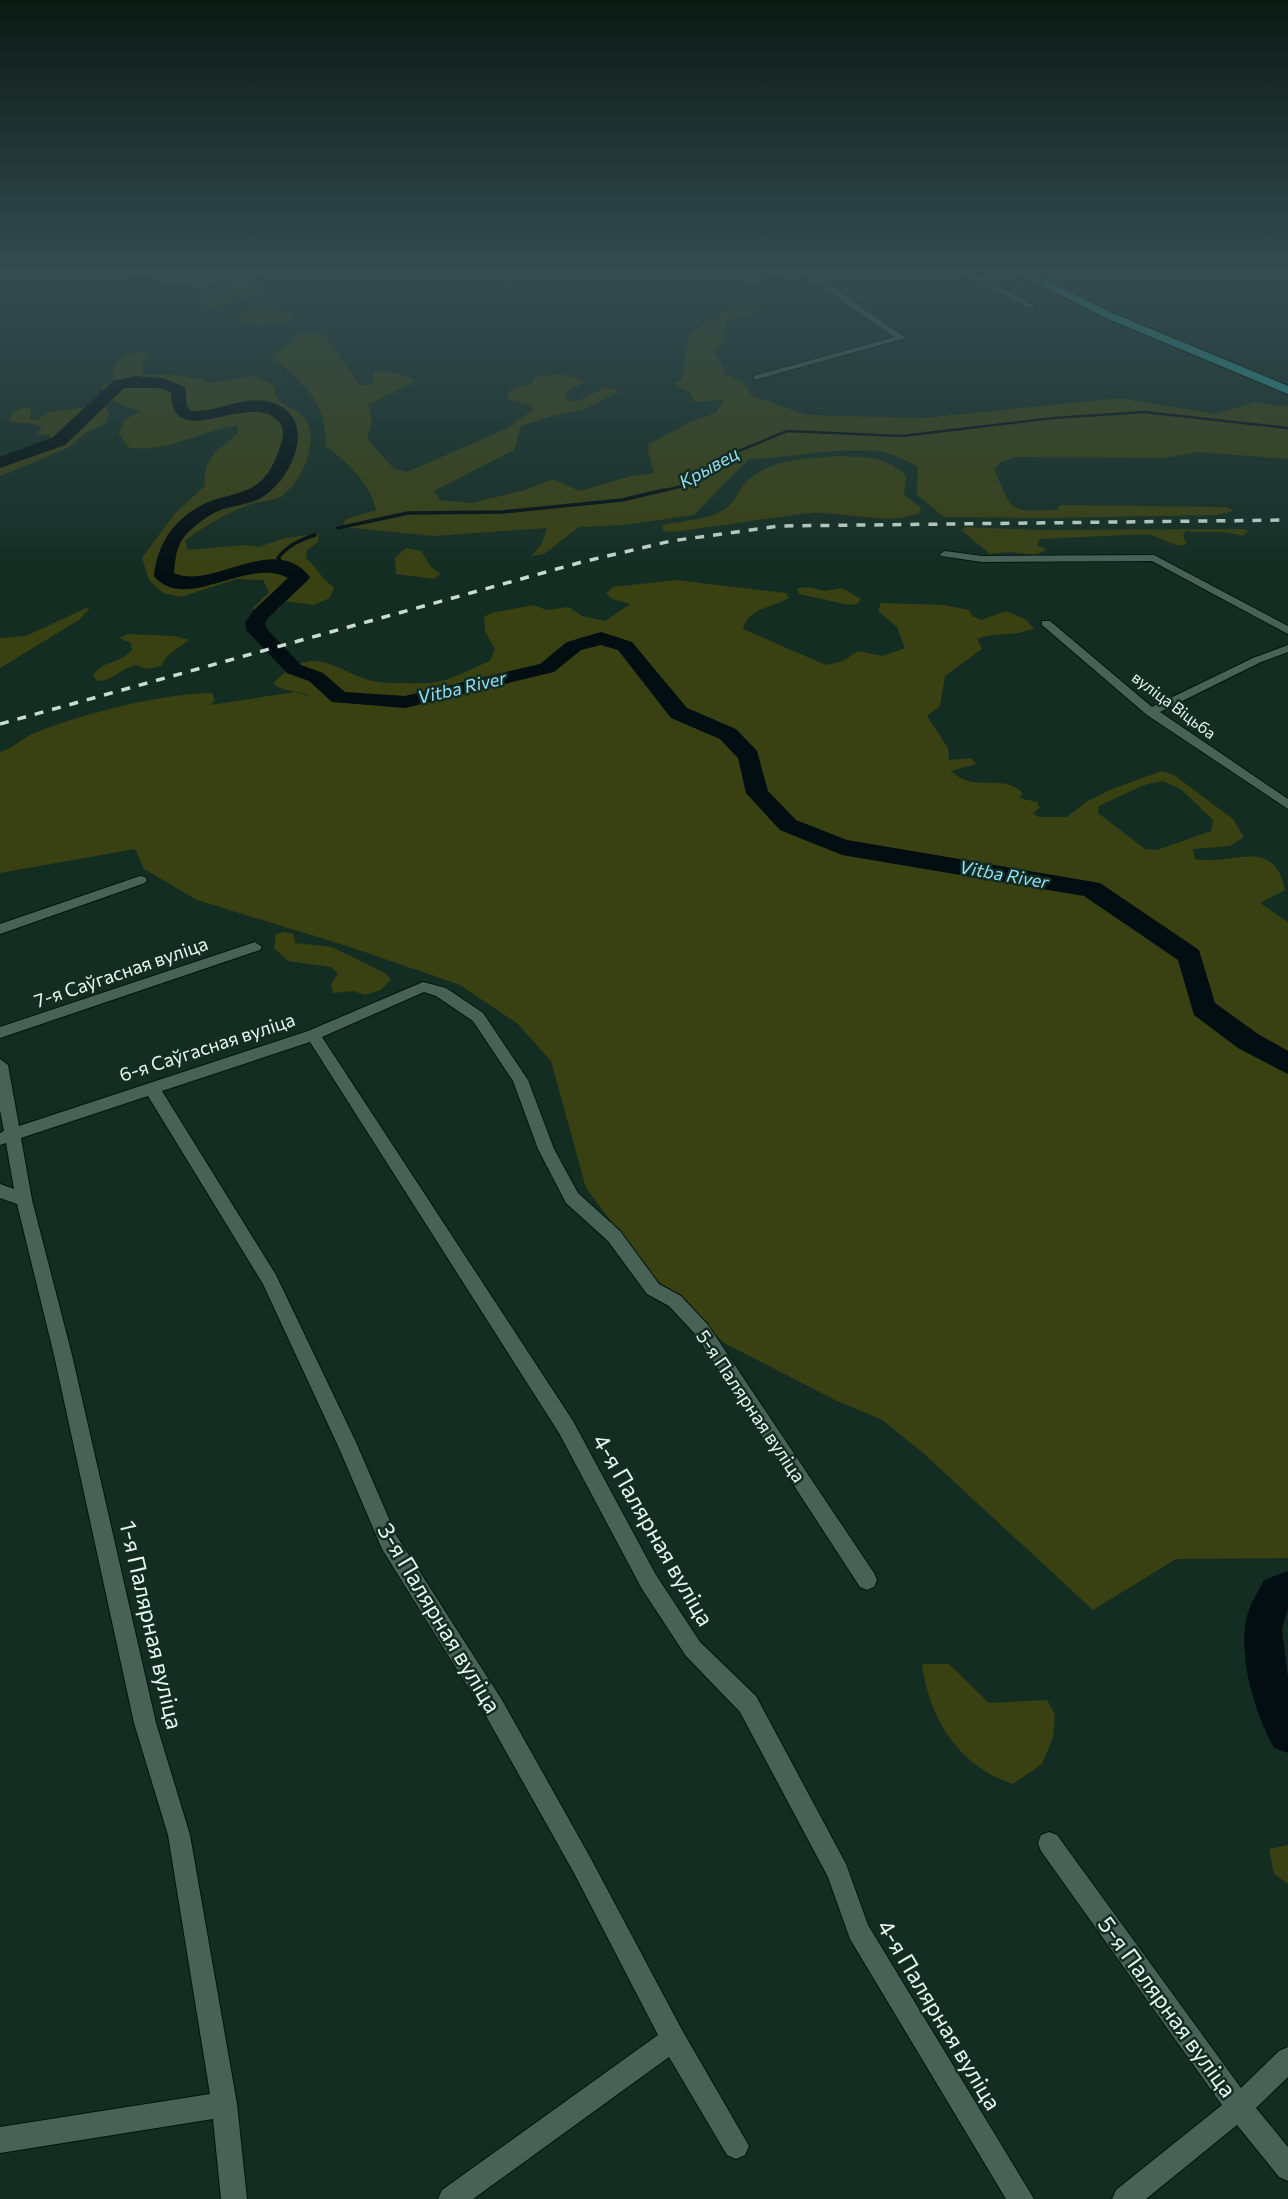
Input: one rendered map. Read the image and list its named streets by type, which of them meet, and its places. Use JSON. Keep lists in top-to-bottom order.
{
  "streets": {
    "street": [
      "вуліца Віцьба",
      "7-я Саўгасная вуліца",
      "6-я Саўгасная вуліца",
      "5-я Палярная вуліца",
      "4-я Палярная вуліца",
      "3-я Палярная вуліца",
      "1-я Палярная вуліца"
    ]
  },
  "crossings": [
    ["6-я Саўгасная вуліца", "5-я Палярная вуліца"],
    ["6-я Саўгасная вуліца", "4-я Палярная вуліца"],
    ["6-я Саўгасная вуліца", "3-я Палярная вуліца"],
    ["6-я Саўгасная вуліца", "1-я Палярная вуліца"]
  ],
  "water": ["Крывец", "Vitba River"]
}
